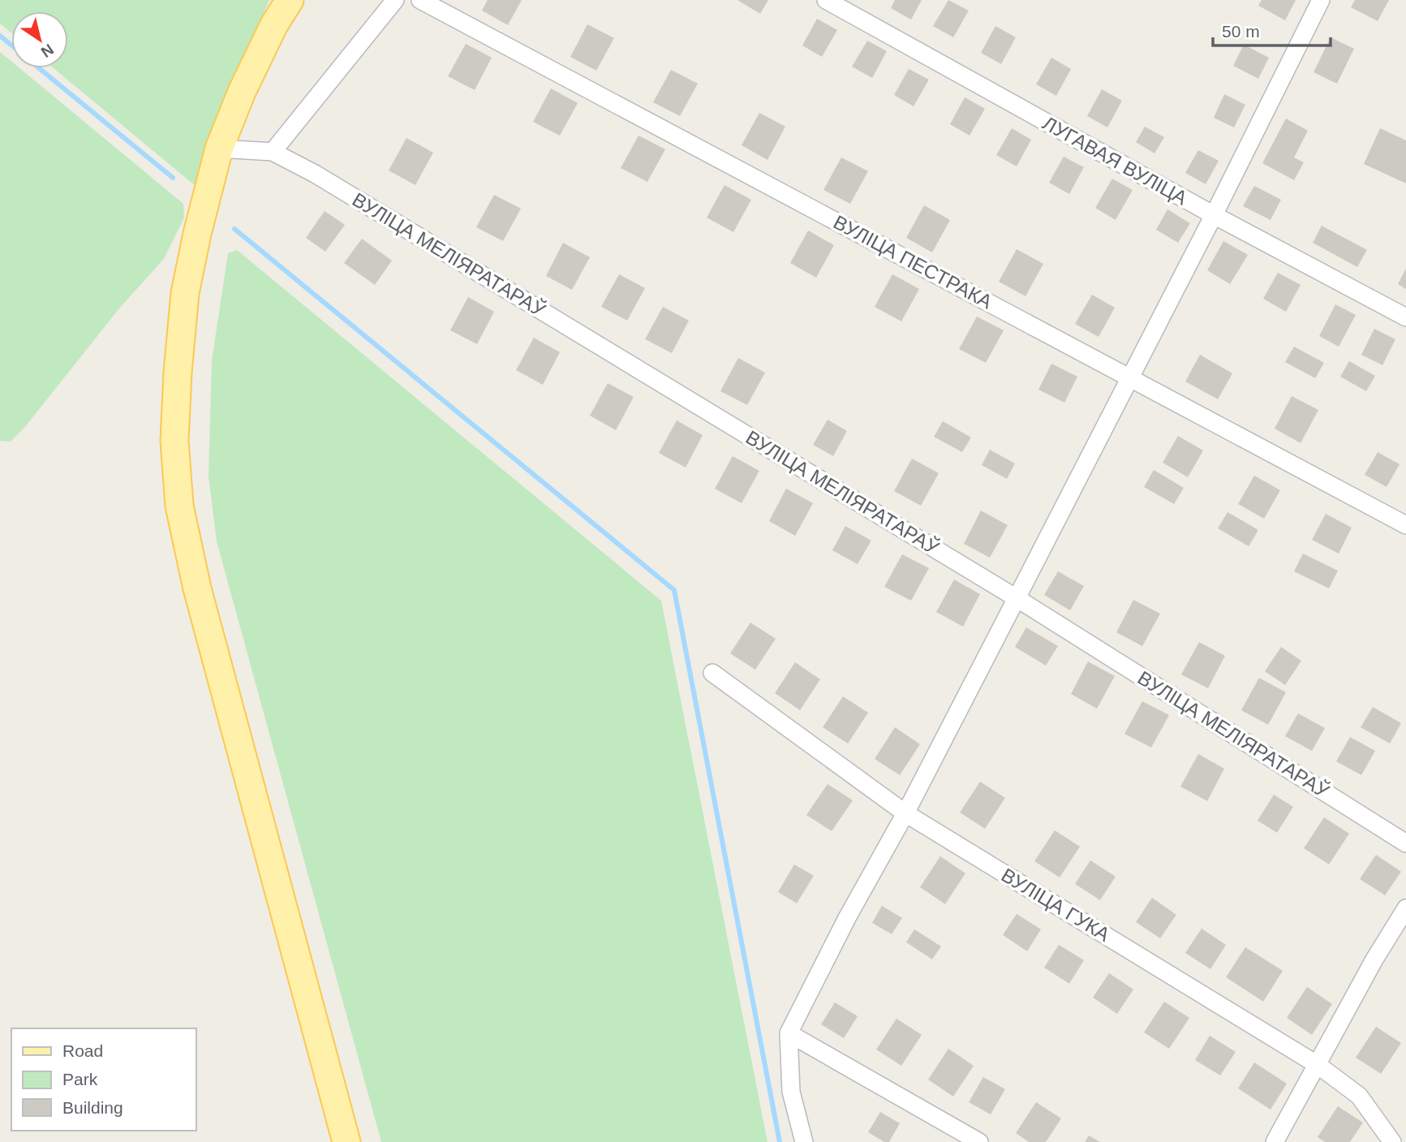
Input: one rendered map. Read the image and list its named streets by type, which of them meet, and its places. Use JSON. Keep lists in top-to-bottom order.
{
  "streets": {
    "street": [
      "ЛУГАВАЯ ВУЛІЦА",
      "ВУЛІЦА МЕЛІЯРАТАРАЎ",
      "ВУЛІЦА ПЕСТРАКА",
      "ВУЛІЦА ГУКА"
    ]
  },
  "legend": ["Road", "Park", "Building"],
  "scale_bar": "50 m",
  "north": "bottom right"
}
